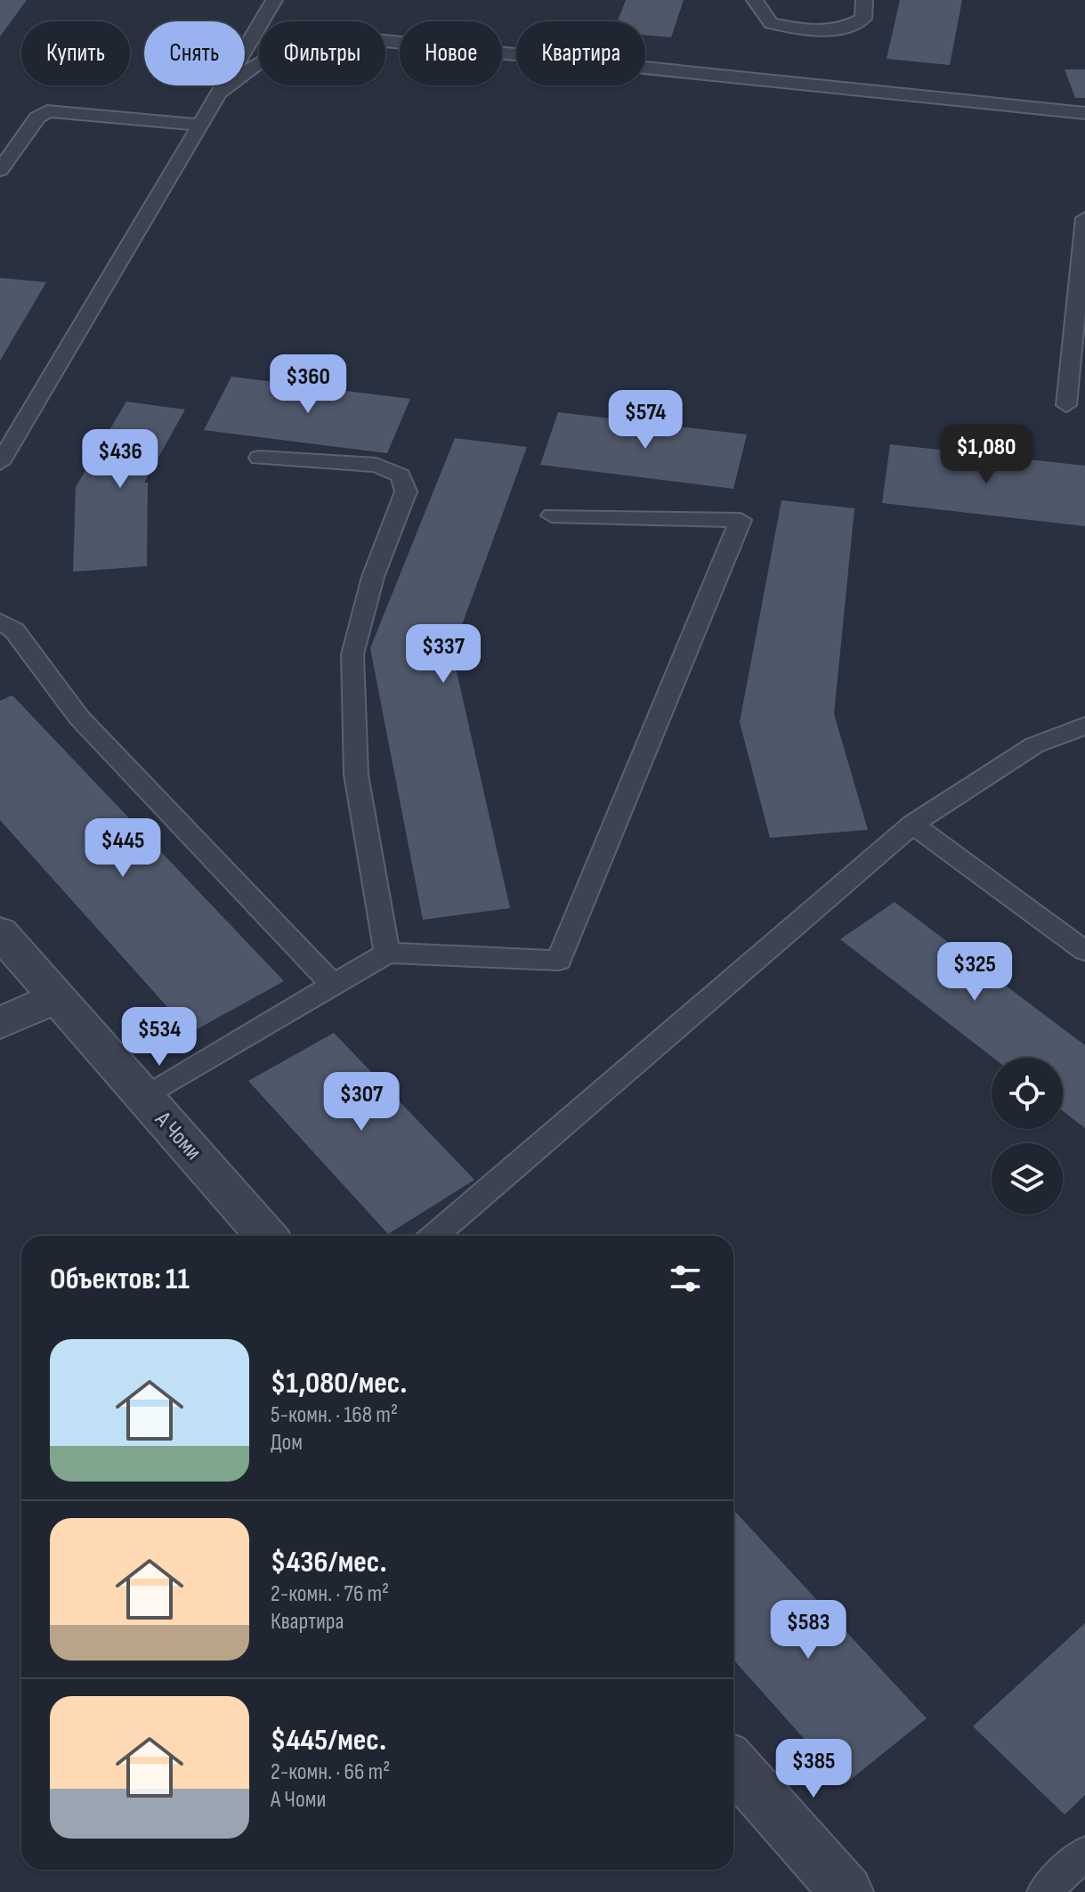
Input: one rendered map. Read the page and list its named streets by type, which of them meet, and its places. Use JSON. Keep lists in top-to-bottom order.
{
  "streets": {
    "street": ["А Чоми"]
  },
  "page": {
    "chip": [
      "Купить",
      "Снять",
      "Фильтры",
      "Новое",
      "Квартира"
    ],
    "price": [
      "$360",
      "$574",
      "$1,080",
      "$436",
      "$337",
      "$445",
      "$325",
      "$534",
      "$307",
      "$583",
      "$385"
    ],
    "heading": "Объектов: 11",
    "list": [
      {
        "name": "$1,080/мес.",
        "note": "5-комн. · 168 m² · Дом"
      },
      {
        "name": "$436/мес.",
        "note": "2-комн. · 76 m² · Квартира"
      },
      {
        "name": "$445/мес.",
        "note": "2-комн. · 66 m² · А Чоми"
      }
    ]
  }
}
